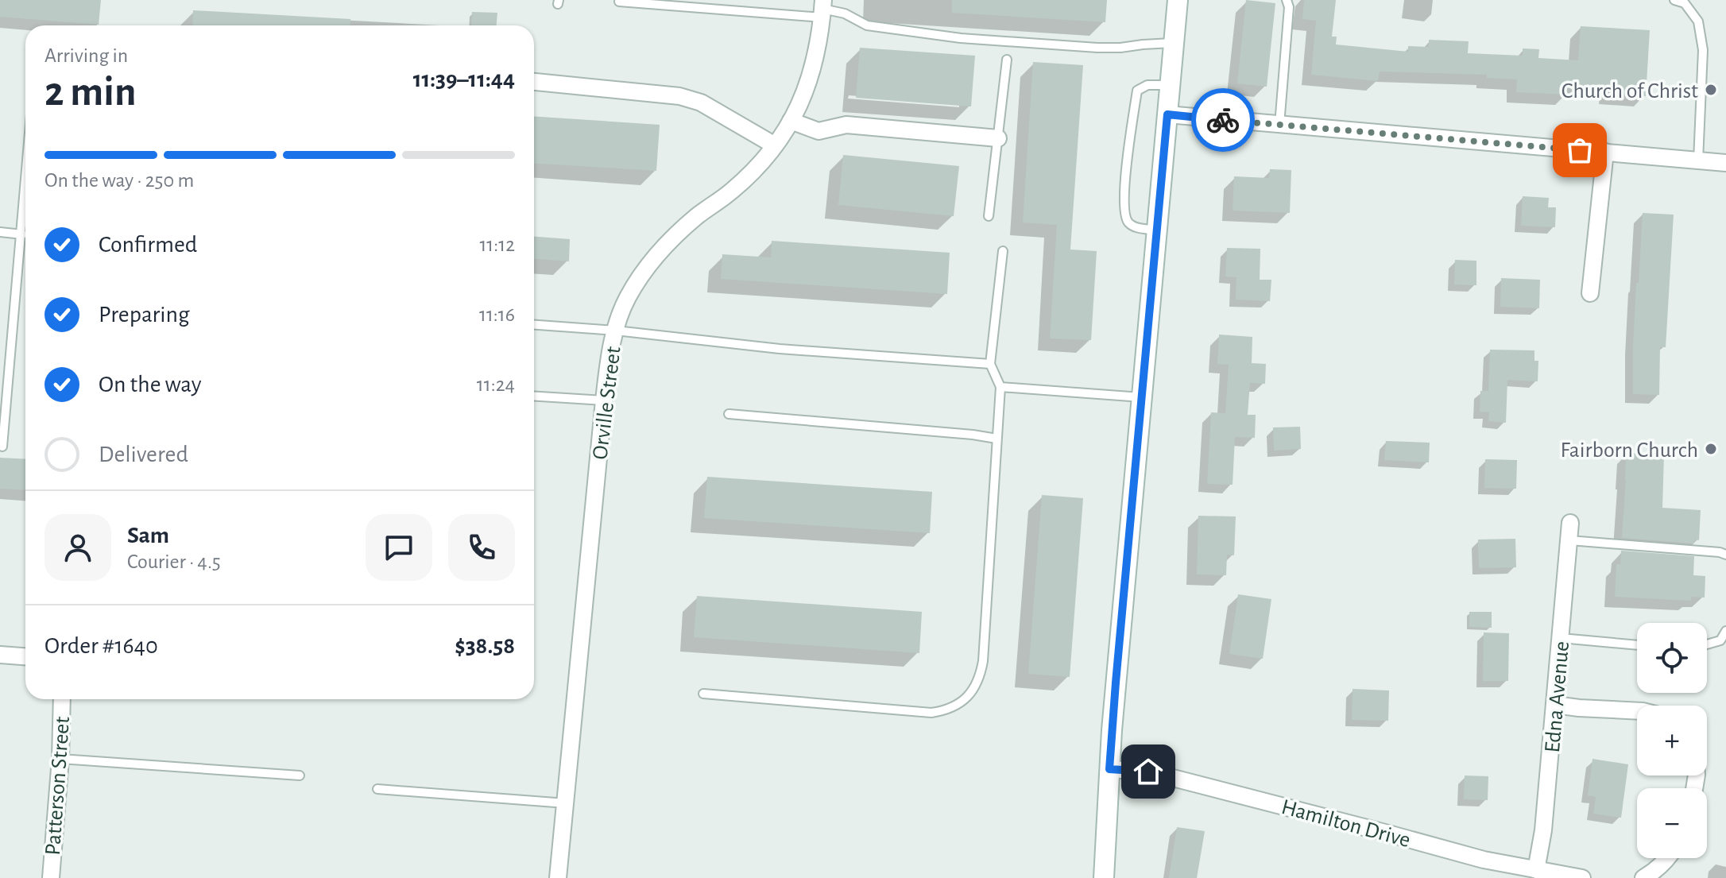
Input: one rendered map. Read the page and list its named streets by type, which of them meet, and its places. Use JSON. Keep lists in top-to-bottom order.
{
  "streets": {
    "street": [
      "Orville Street",
      "Edna Avenue",
      "Patterson Street",
      "Hamilton Drive"
    ]
  },
  "crossings": [
    ["Edna Avenue", "Hamilton Drive"]
  ],
  "places": ["Church of Christ", "Fairborn Church"],
  "page": {
    "heading": ["2 min", "Arriving in", "11:39–11:44"],
    "panel": [
      "Sam",
      "Courier · 4.5",
      "Order #1640",
      "$38.58"
    ],
    "bar": "On the way · 250 m",
    "list": [
      ["Confirmed", "11:12"],
      ["Preparing", "11:16"],
      ["On the way", "11:24"],
      "Delivered"
    ],
    "map_buttons": ["+", "−"]
  }
}
